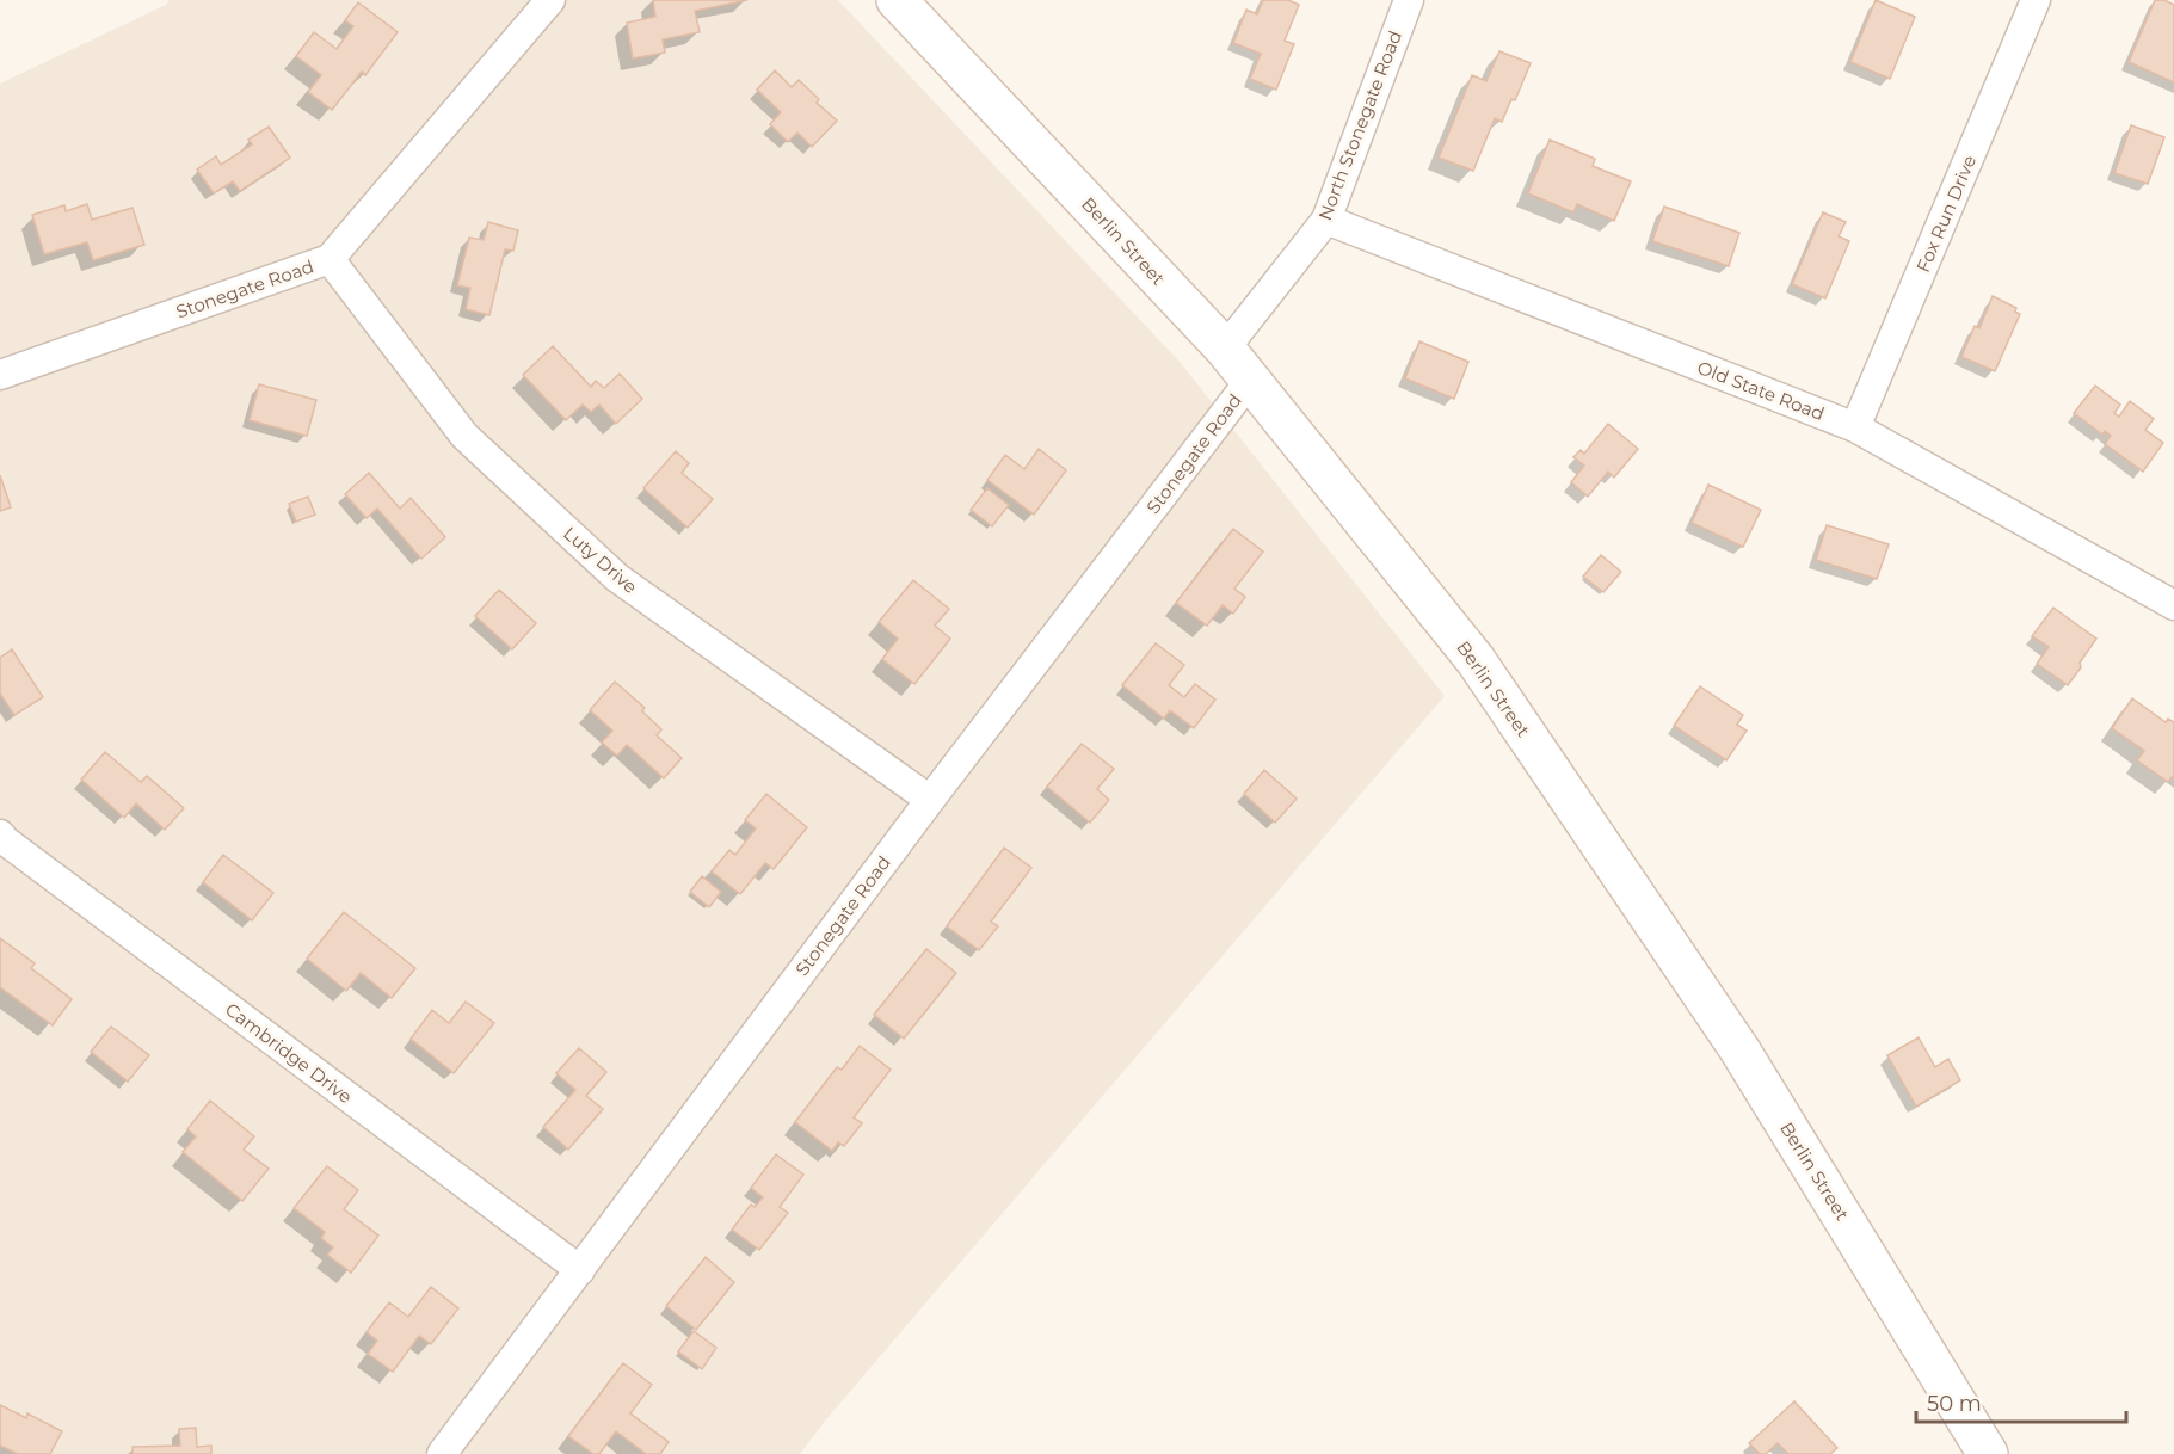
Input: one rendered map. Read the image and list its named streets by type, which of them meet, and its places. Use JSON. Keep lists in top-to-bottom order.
{
  "streets": {
    "main road": ["Berlin Street"],
    "street": [
      "North Stonegate Road",
      "Fox Run Drive",
      "Stonegate Road",
      "Old State Road",
      "Luty Drive",
      "Cambridge Drive"
    ]
  },
  "crossings": [
    ["North Stonegate Road", "Berlin Street"],
    ["North Stonegate Road", "Old State Road"],
    ["Fox Run Drive", "Old State Road"],
    ["Berlin Street", "Stonegate Road"],
    ["Stonegate Road", "Luty Drive"],
    ["Stonegate Road", "Cambridge Drive"]
  ],
  "scale_bar": "50 m"
}
